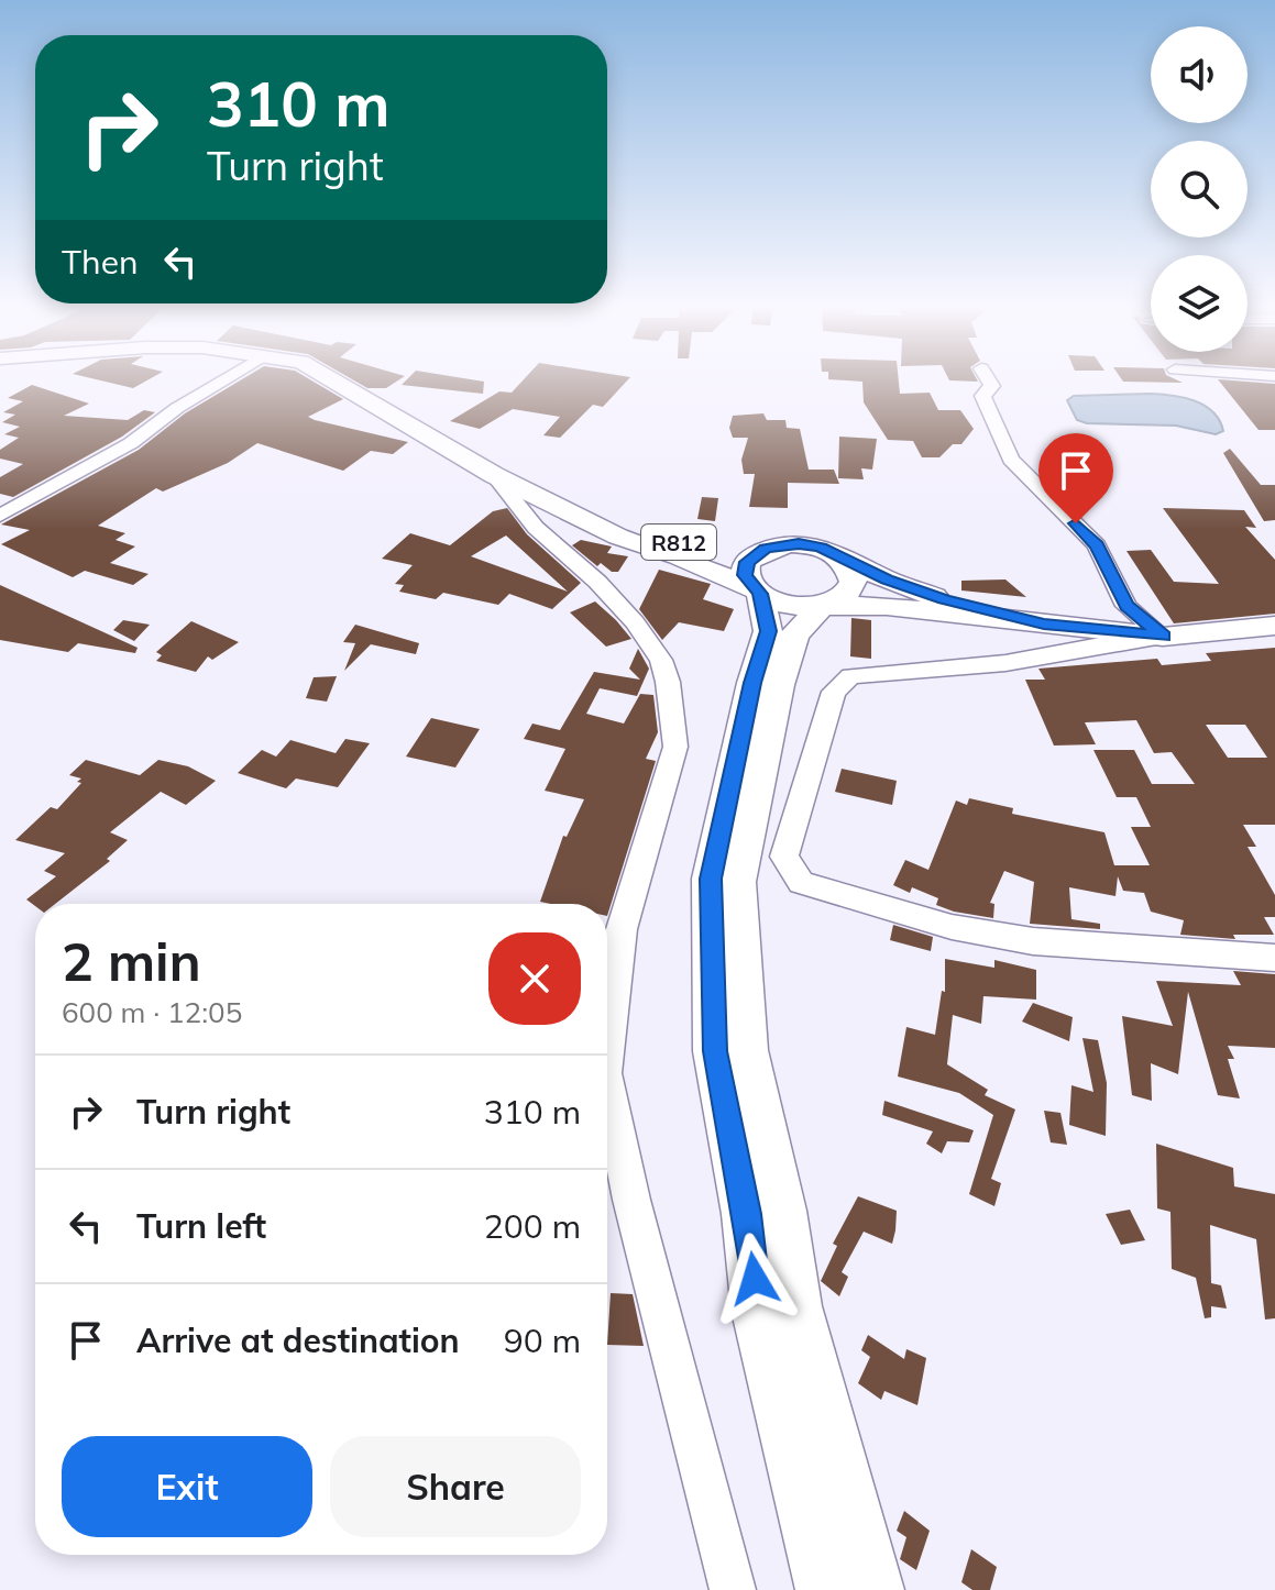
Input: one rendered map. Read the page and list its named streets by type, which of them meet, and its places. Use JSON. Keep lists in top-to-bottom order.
{
  "streets": {
    "main road": ["R812"]
  },
  "page": {
    "turn": ["310 m", "Turn right"],
    "then": "Then",
    "heading": ["2 min", "600 m · 12:05"],
    "list": [
      {
        "name": "Turn right",
        "value": "310 m"
      },
      {
        "name": "Turn left",
        "value": "200 m"
      },
      {
        "name": "Arrive at destination",
        "value": "90 m"
      }
    ],
    "buttons": ["Exit", "Share"]
  }
}
